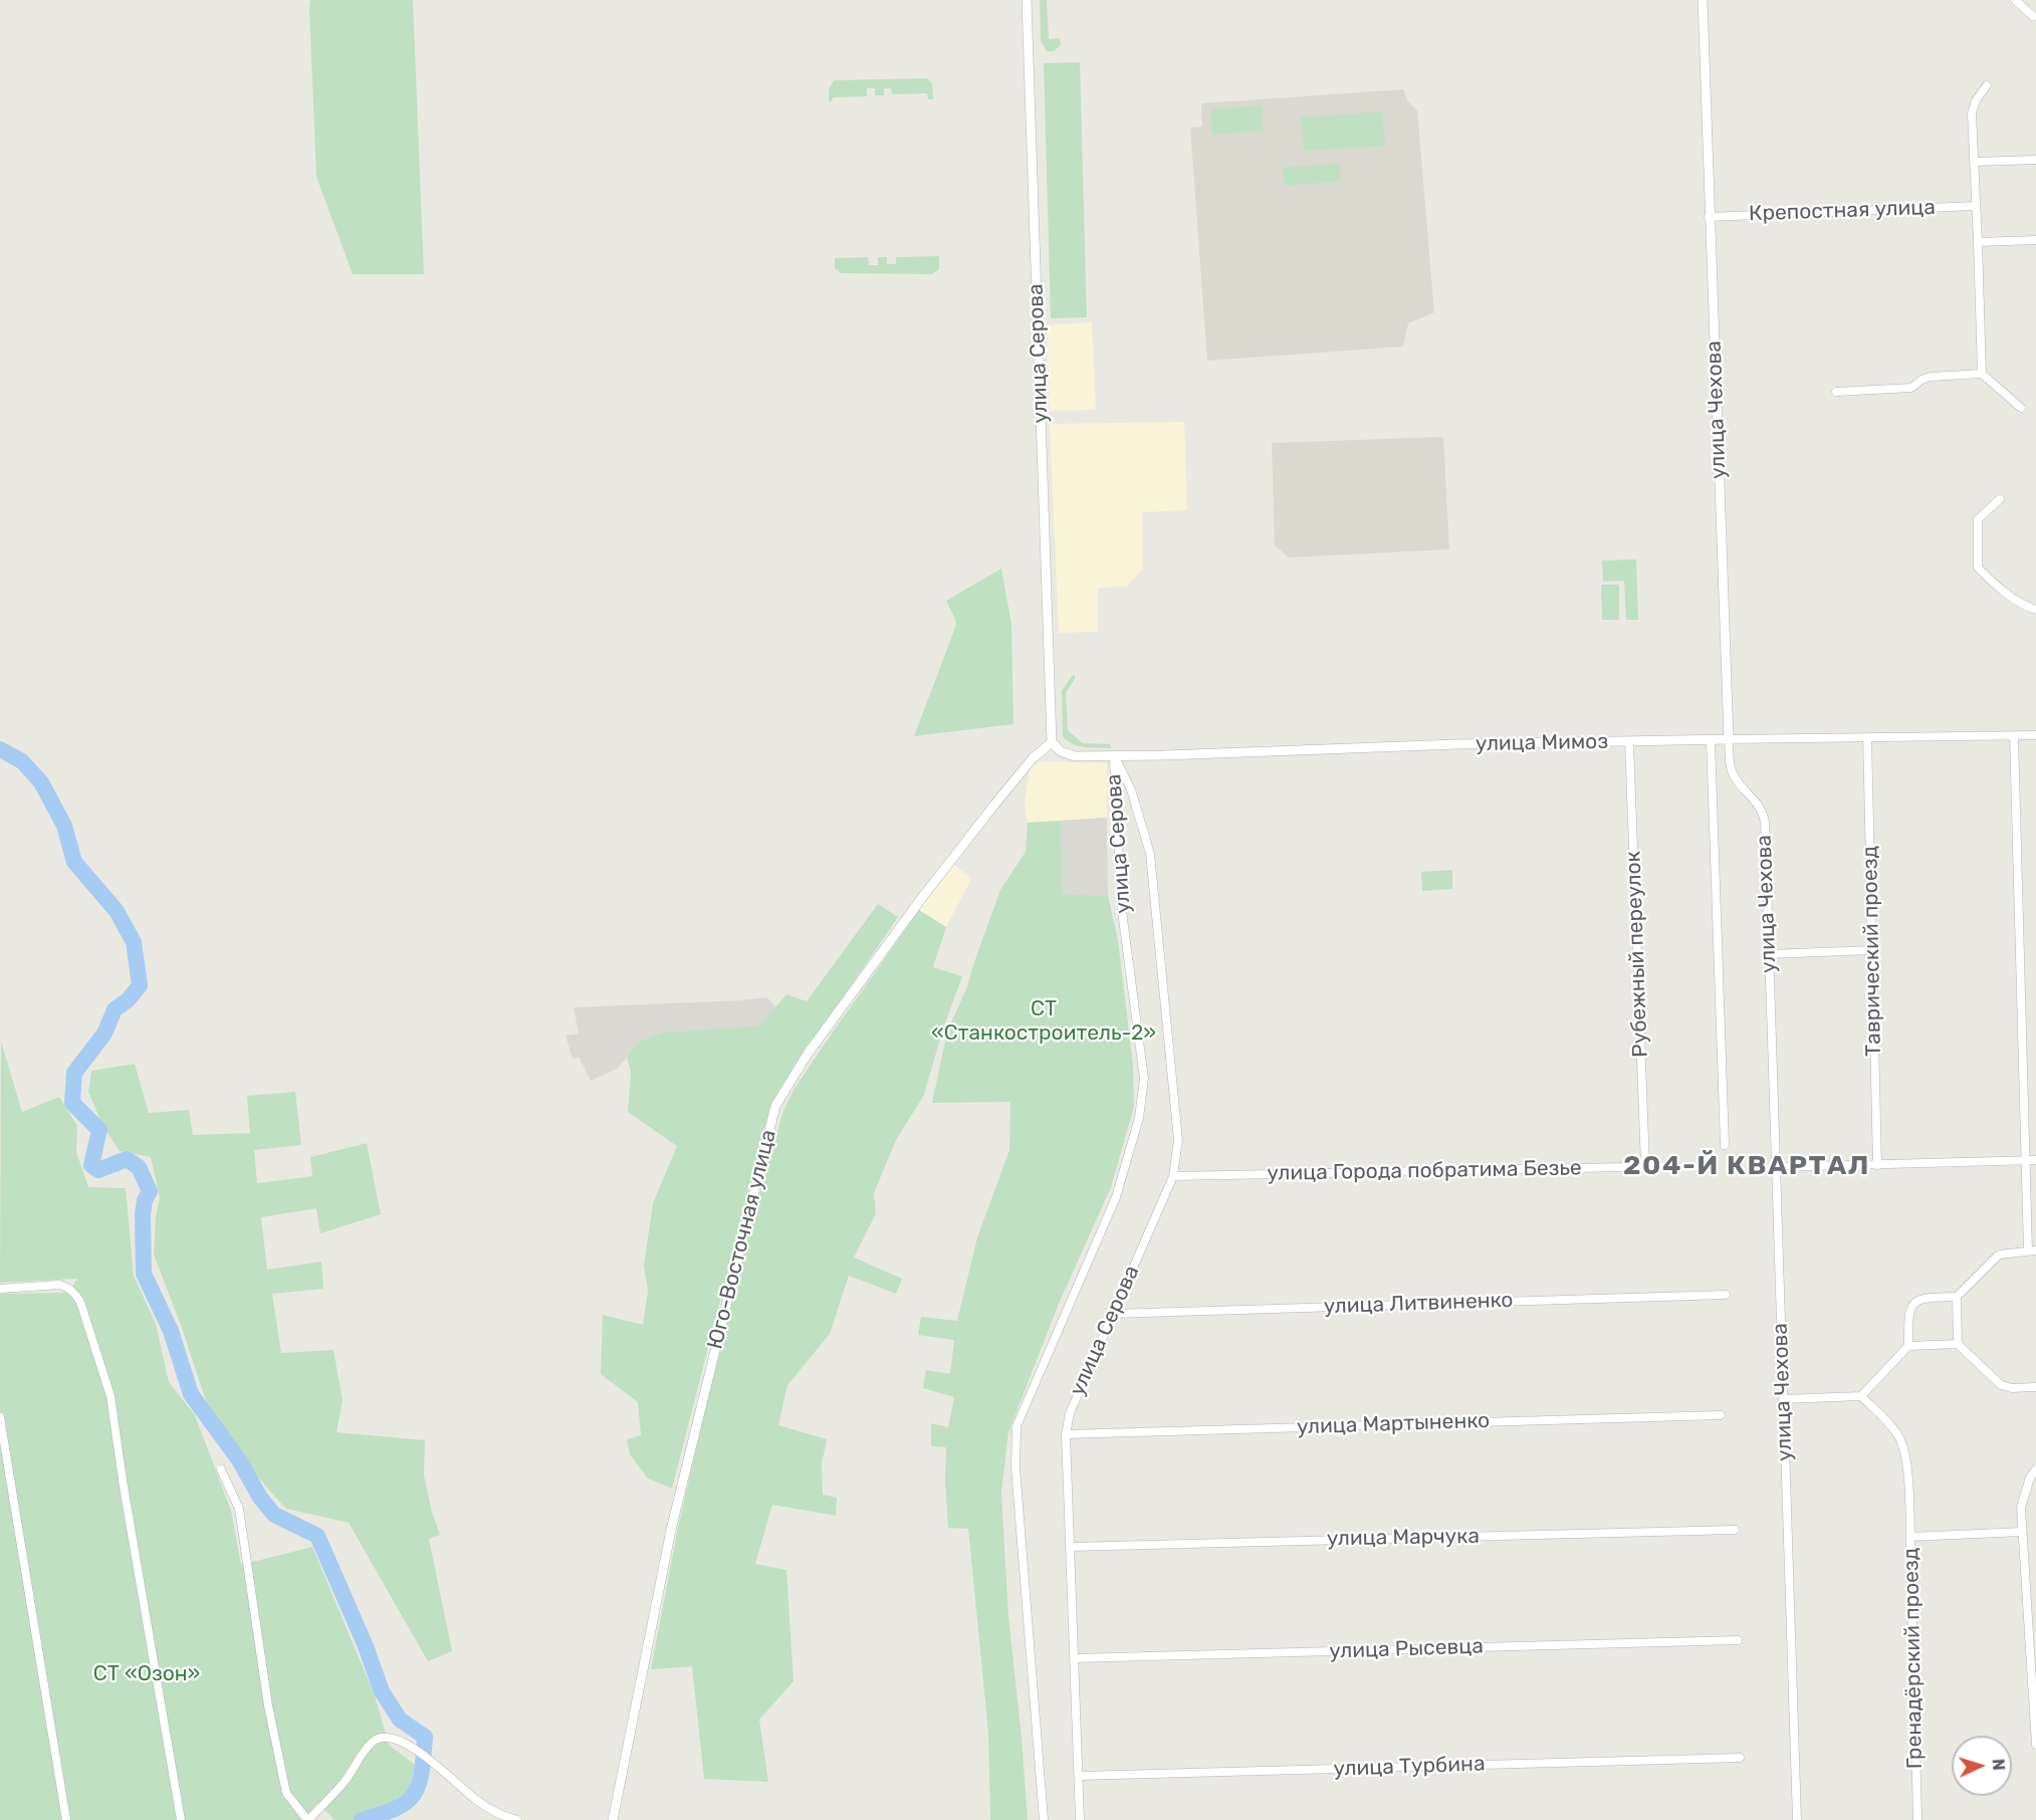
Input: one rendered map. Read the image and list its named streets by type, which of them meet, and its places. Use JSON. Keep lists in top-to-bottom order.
{
  "streets": {
    "street": [
      "Крепостная улица",
      "улица Серова",
      "улица Чехова",
      "улица Мимоз",
      "Таврический проезд",
      "Рубежный переулок",
      "улица Города побратима Безье",
      "Юго-Восточная улица",
      "улица Литвиненко",
      "улица Мартыненко",
      "улица Марчука",
      "улица Рысевца",
      "Гренадёрский проезд",
      "улица Турбина"
    ]
  },
  "crossings": [
    ["Крепостная улица", "улица Чехова"],
    ["улица Серова", "улица Мимоз"],
    ["улица Серова", "улица Города побратима Безье"],
    ["улица Серова", "Юго-Восточная улица"],
    ["улица Серова", "улица Литвиненко"],
    ["улица Серова", "улица Мартыненко"],
    ["улица Серова", "улица Марчука"],
    ["улица Серова", "улица Рысевца"],
    ["улица Серова", "улица Турбина"],
    ["улица Чехова", "улица Мимоз"],
    ["улица Мимоз", "Таврический проезд"],
    ["улица Мимоз", "Рубежный переулок"],
    ["улица Мимоз", "Юго-Восточная улица"],
    ["Рубежный переулок", "улица Города побратима Безье"]
  ],
  "districts": ["204-Й КВАРТАЛ"],
  "parks": ["СТ «Станкостроитель-2»", "СТ «Озон»"],
  "north": "right"
}
